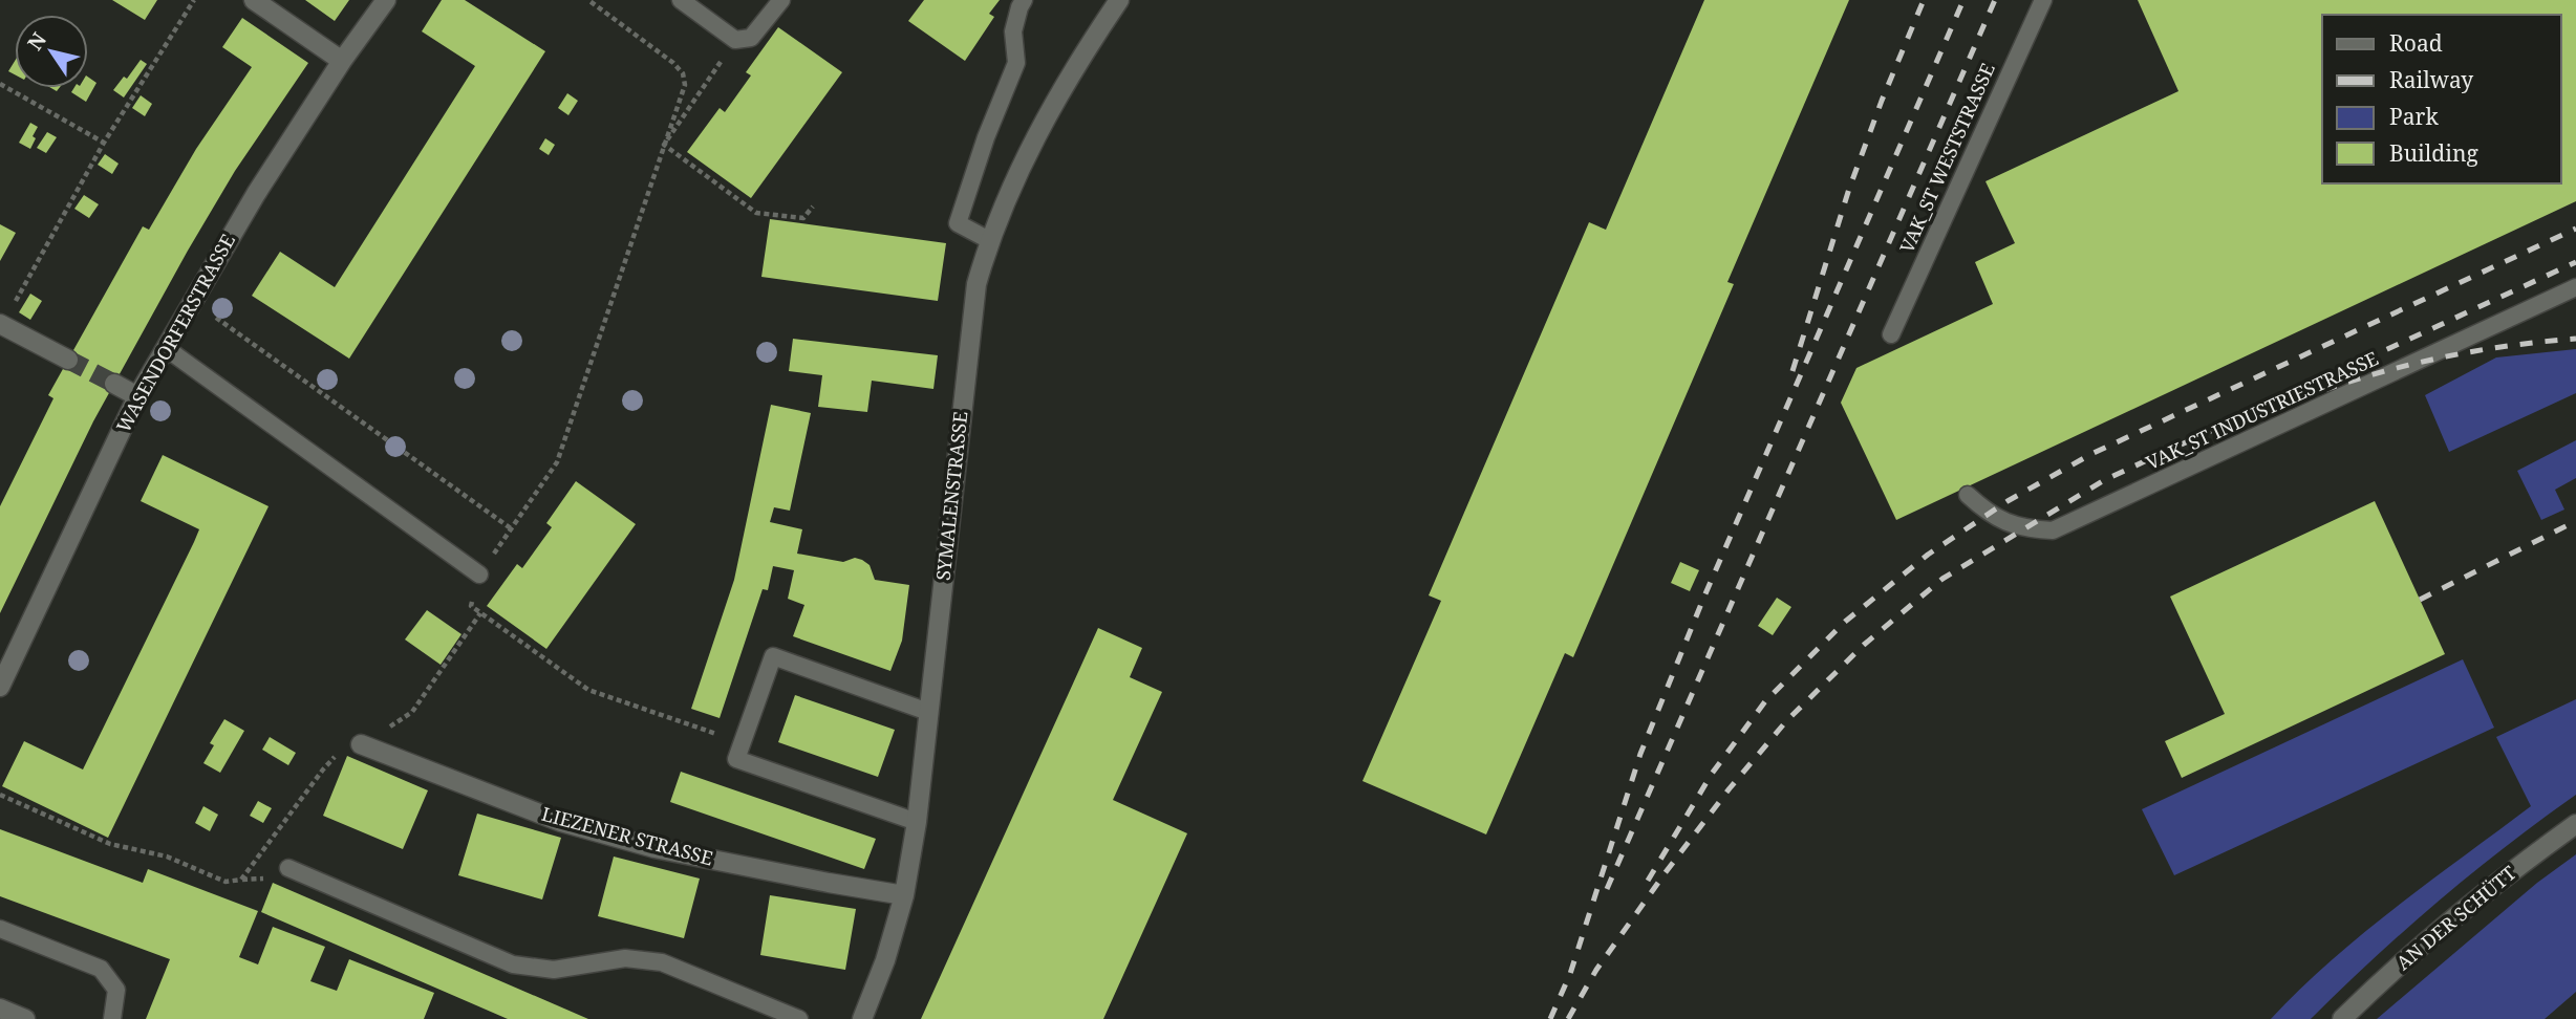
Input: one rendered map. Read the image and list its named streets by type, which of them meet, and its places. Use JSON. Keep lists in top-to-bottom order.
{
  "streets": {
    "street": [
      "WASENDORFERSTRASSE",
      "SYMALENSTRASSE",
      "LIEZENER STRASSE",
      "AN DER SCHÜTT"
    ],
    "lane": ["VAK_ST WESTSTRASSE", "VAK_ST INDUSTRIESTRASSE"]
  },
  "crossings": [
    ["SYMALENSTRASSE", "LIEZENER STRASSE"]
  ],
  "legend": [
    "Road",
    "Railway",
    "Park",
    "Building"
  ],
  "north": "top left"
}
